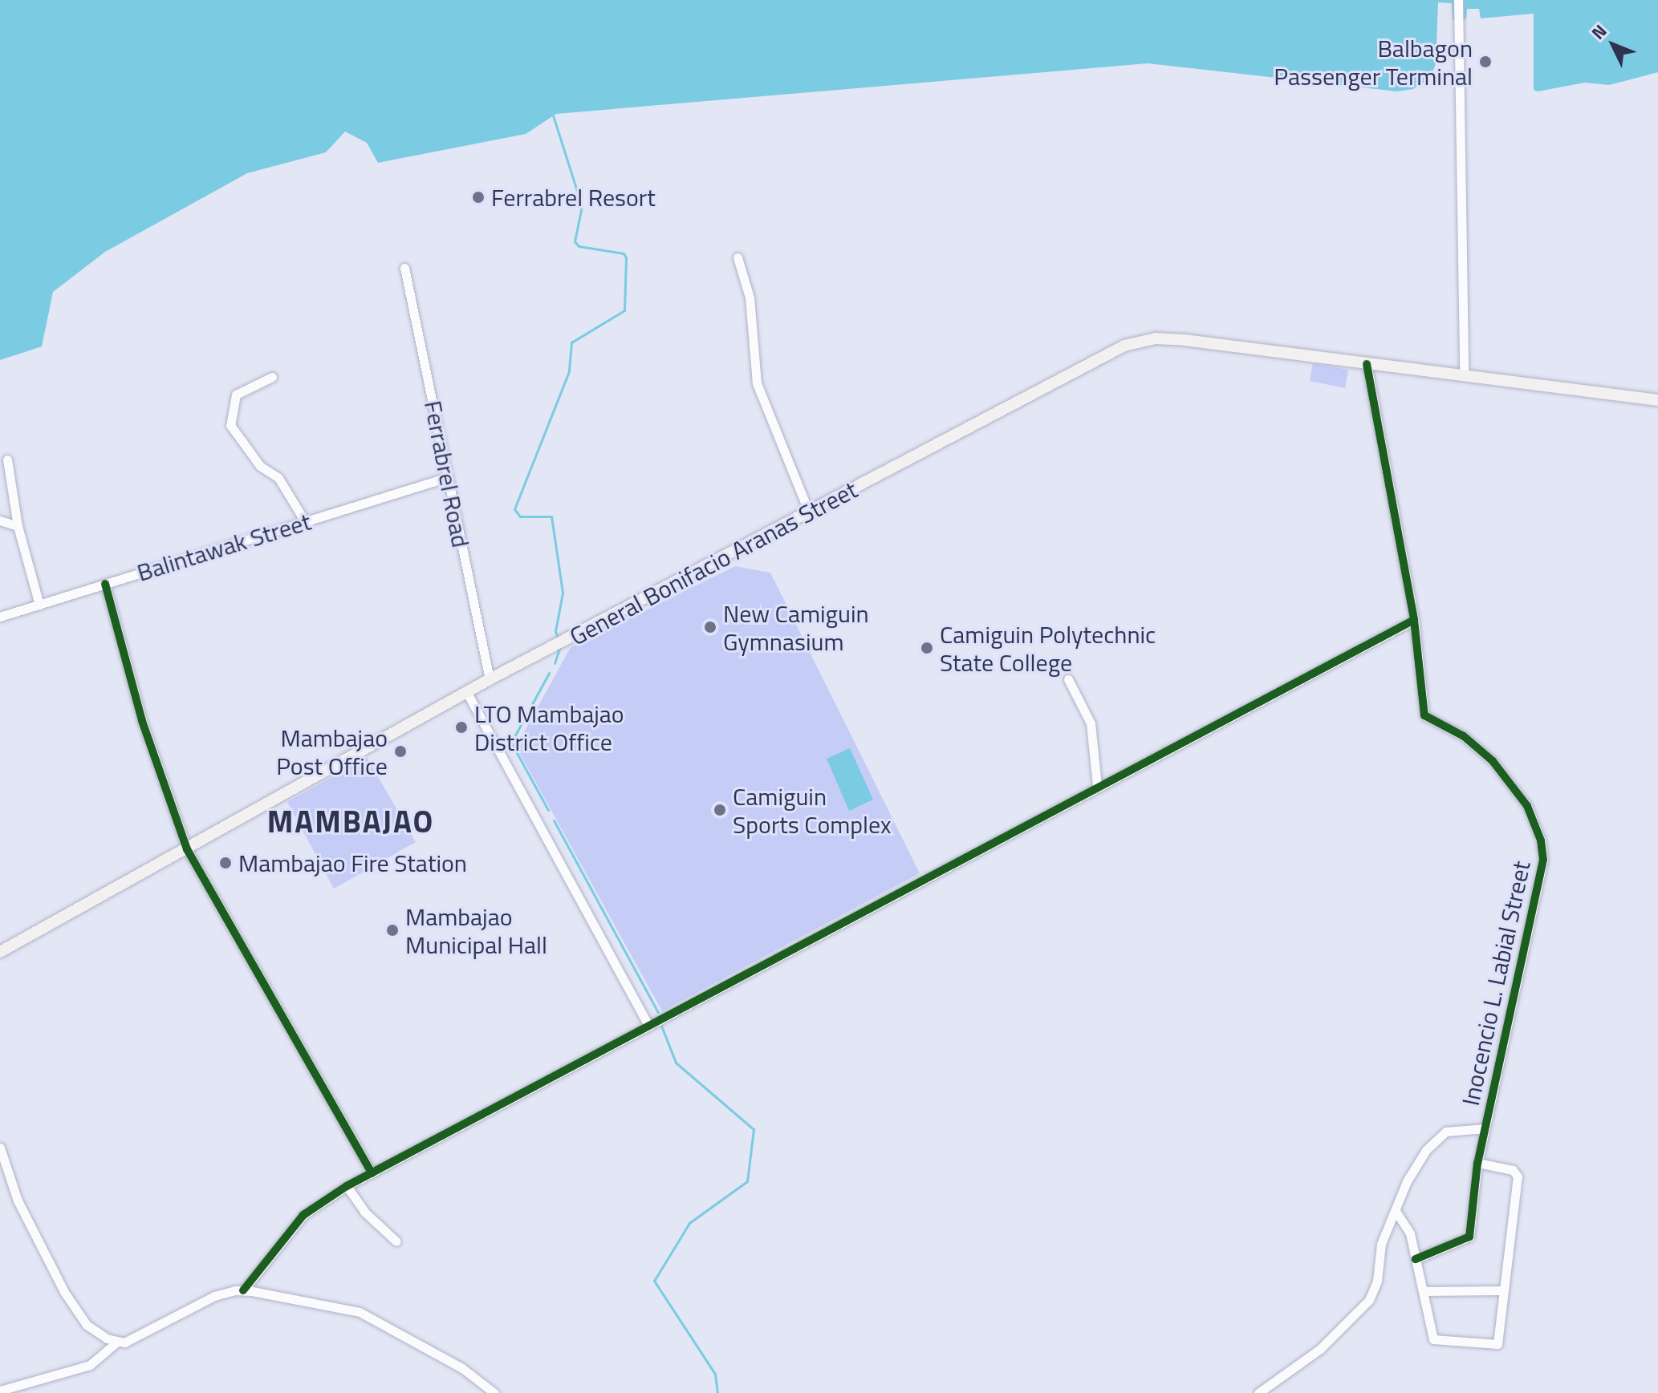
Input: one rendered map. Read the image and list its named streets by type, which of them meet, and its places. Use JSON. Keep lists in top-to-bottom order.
{
  "streets": {
    "main road": ["General Bonifacio Aranas Street"],
    "street": ["Ferrabrel Road", "Balintawak Street", "Inocencio L. Labial Street"]
  },
  "crossings": [
    ["Ferrabrel Road", "Balintawak Street"],
    ["Ferrabrel Road", "General Bonifacio Aranas Street"],
    ["General Bonifacio Aranas Street", "Inocencio L. Labial Street"]
  ],
  "districts": ["MAMBAJAO"],
  "places": [
    "Balbagon Passenger Terminal",
    "Ferrabrel Resort",
    "New Camiguin Gymnasium",
    "Camiguin Polytechnic State College",
    "LTO Mambajao District Office",
    "Mambajao Post Office",
    "Camiguin Sports Complex",
    "Mambajao Fire Station",
    "Mambajao Municipal Hall"
  ],
  "north": "top left"
}
